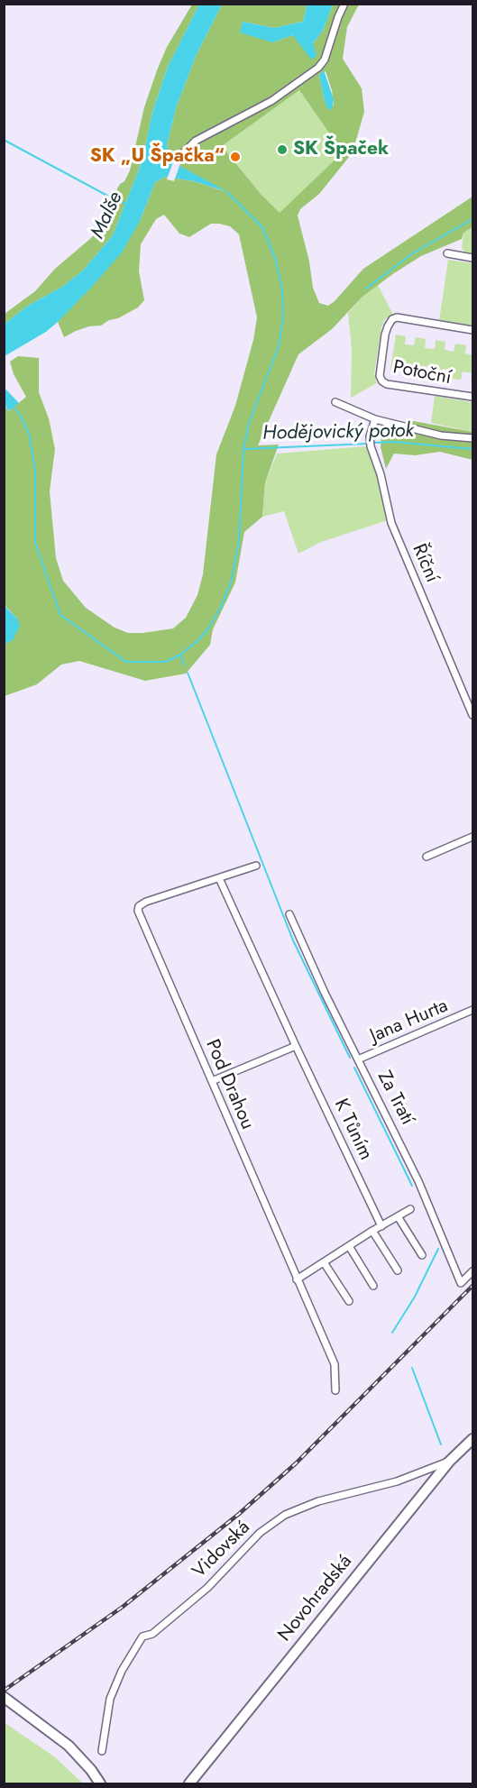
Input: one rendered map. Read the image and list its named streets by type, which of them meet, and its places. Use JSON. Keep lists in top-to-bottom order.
{
  "streets": {
    "main road": ["Novohradská"],
    "street": [
      "Potoční",
      "Říční",
      "Jana Hurta",
      "Pod Drahou",
      "Za Tratí",
      "K Tůním",
      "Vidovská"
    ]
  },
  "crossings": [
    ["Jana Hurta", "Za Tratí"],
    ["Pod Drahou", "K Tůním"],
    ["Vidovská", "Novohradská"]
  ],
  "water": ["Malše", "Hodějovický potok"],
  "places": ["SK Špaček", "SK „U Špačka“"]
}
